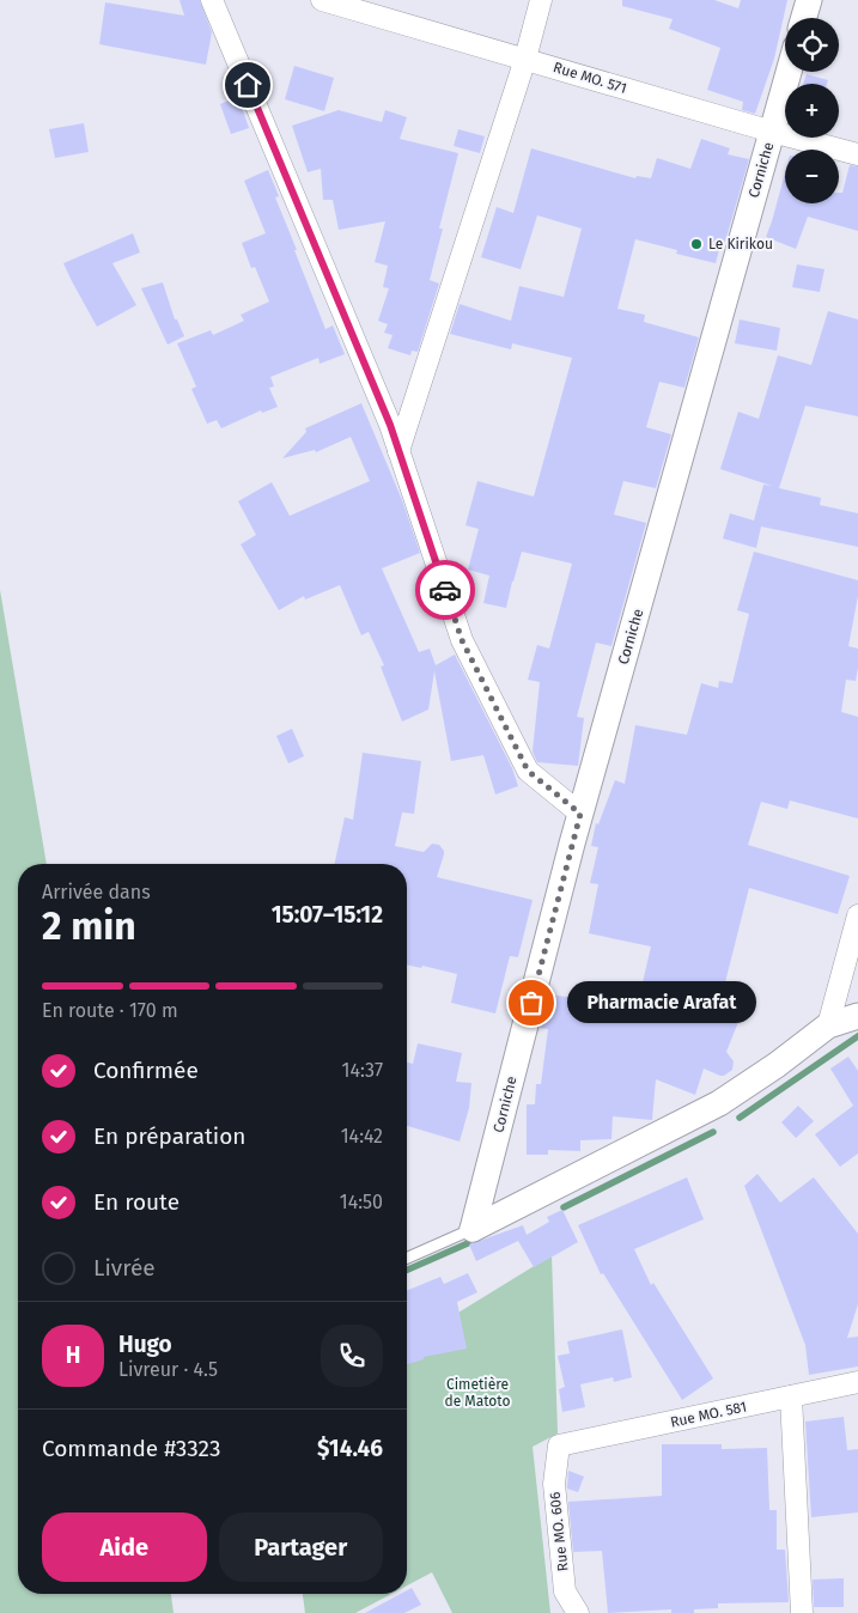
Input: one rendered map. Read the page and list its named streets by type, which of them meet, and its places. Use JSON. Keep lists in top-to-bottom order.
{
  "streets": {
    "street": [
      "Rue MO. 571",
      "Corniche",
      "Rue MO. 581",
      "Rue MO. 606"
    ]
  },
  "crossings": [
    ["Rue MO. 571", "Corniche"],
    ["Rue MO. 581", "Rue MO. 606"]
  ],
  "parks": ["Cimetière de Matoto"],
  "places": ["Le Kirikou", "Pharmacie Arafat"],
  "page": {
    "map_buttons": ["+", "−"],
    "heading": ["2 min", "Arrivée dans", "15:07–15:12"],
    "panel": [
      "Hugo",
      "Livreur · 4.5",
      "Commande #3323",
      "$14.46"
    ],
    "bar": "En route · 170 m",
    "bubble": "Pharmacie Arafat",
    "list": [
      ["Confirmée", "14:37"],
      ["En préparation", "14:42"],
      ["En route", "14:50"],
      "Livrée"
    ],
    "round": "H",
    "buttons": ["Aide", "Partager"]
  }
}
